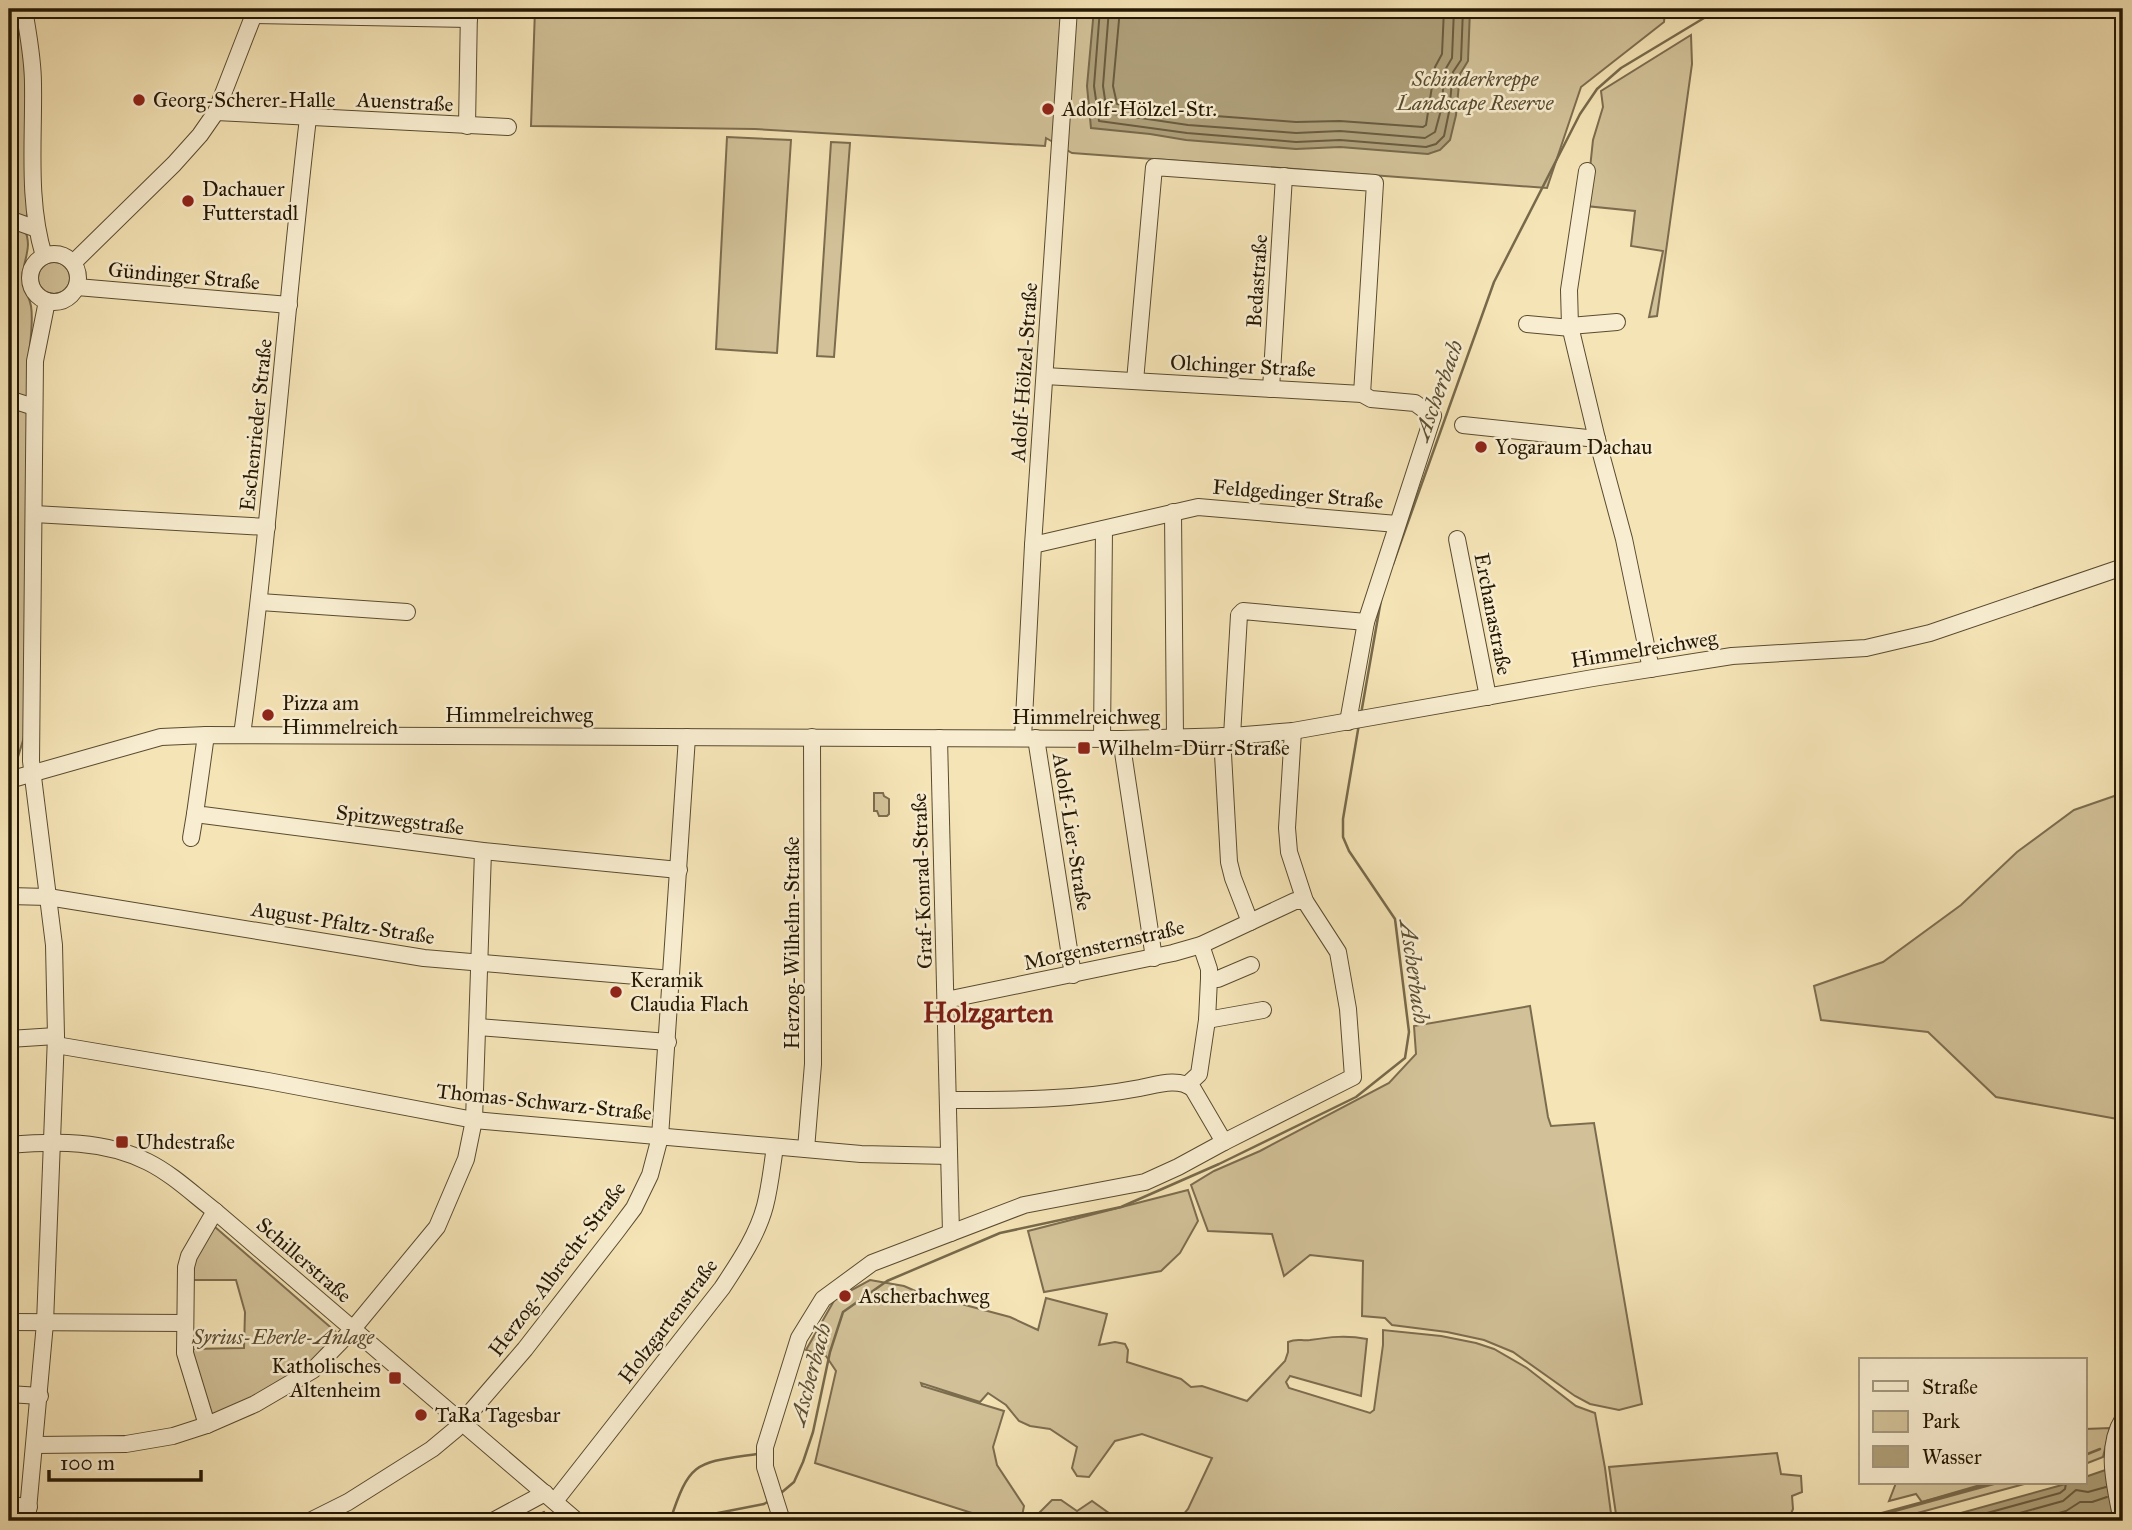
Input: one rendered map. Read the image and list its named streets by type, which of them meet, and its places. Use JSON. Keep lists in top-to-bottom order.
{
  "streets": {
    "street": [
      "Auenstraße",
      "Gündinger Straße",
      "Bedastraße",
      "Olchinger Straße",
      "Adolf-Hölzel-Straße",
      "Eschenrieder Straße",
      "Feldgedinger Straße",
      "Erchanastraße",
      "Himmelreichweg",
      "Spitzwegstraße",
      "Adolf-Lier-Straße",
      "Graf-Konrad-Straße",
      "August-Pfaltz-Straße",
      "Herzog-Wilhelm-Straße",
      "Morgensternstraße",
      "Thomas-Schwarz-Straße",
      "Schillerstraße",
      "Herzog-Albrecht-Straße",
      "Holzgartenstraße"
    ]
  },
  "crossings": [
    ["Auenstraße", "Eschenrieder Straße"],
    ["Gündinger Straße", "Eschenrieder Straße"],
    ["Bedastraße", "Olchinger Straße"],
    ["Olchinger Straße", "Adolf-Hölzel-Straße"],
    ["Olchinger Straße", "Feldgedinger Straße"],
    ["Adolf-Hölzel-Straße", "Feldgedinger Straße"],
    ["Adolf-Hölzel-Straße", "Himmelreichweg"],
    ["Adolf-Hölzel-Straße", "Adolf-Lier-Straße"],
    ["Eschenrieder Straße", "Himmelreichweg"],
    ["Erchanastraße", "Himmelreichweg"],
    ["Himmelreichweg", "Adolf-Lier-Straße"],
    ["Himmelreichweg", "Graf-Konrad-Straße"],
    ["Himmelreichweg", "Herzog-Wilhelm-Straße"],
    ["Himmelreichweg", "Herzog-Albrecht-Straße"],
    ["Spitzwegstraße", "Herzog-Albrecht-Straße"],
    ["Adolf-Lier-Straße", "Morgensternstraße"],
    ["Graf-Konrad-Straße", "Morgensternstraße"],
    ["Graf-Konrad-Straße", "Thomas-Schwarz-Straße"],
    ["August-Pfaltz-Straße", "Herzog-Albrecht-Straße"],
    ["Herzog-Wilhelm-Straße", "Thomas-Schwarz-Straße"],
    ["Thomas-Schwarz-Straße", "Herzog-Albrecht-Straße"],
    ["Thomas-Schwarz-Straße", "Holzgartenstraße"],
    ["Schillerstraße", "Herzog-Albrecht-Straße"],
    ["Schillerstraße", "Holzgartenstraße"]
  ],
  "districts": ["Holzgarten"],
  "water": ["Ascherbach"],
  "parks": ["Schinderkreppe Landscape Reserve", "Syrius-Eberle-Anlage"],
  "places": {
    "other": [
      "Georg-Scherer-Halle",
      "Adolf-Hölzel-Str.",
      "Dachauer Futterstadl",
      "Yogaraum Dachau",
      "Pizza am Himmelreich",
      "Keramik Claudia Flach",
      "Ascherbachweg",
      "TaRa Tagesbar"
    ],
    "transit": ["Wilhelm-Dürr-Straße", "Uhdestraße", "Katholisches Altenheim"]
  },
  "legend": ["Straße", "Park", "Wasser"],
  "scale_bar": "100 m"
}
